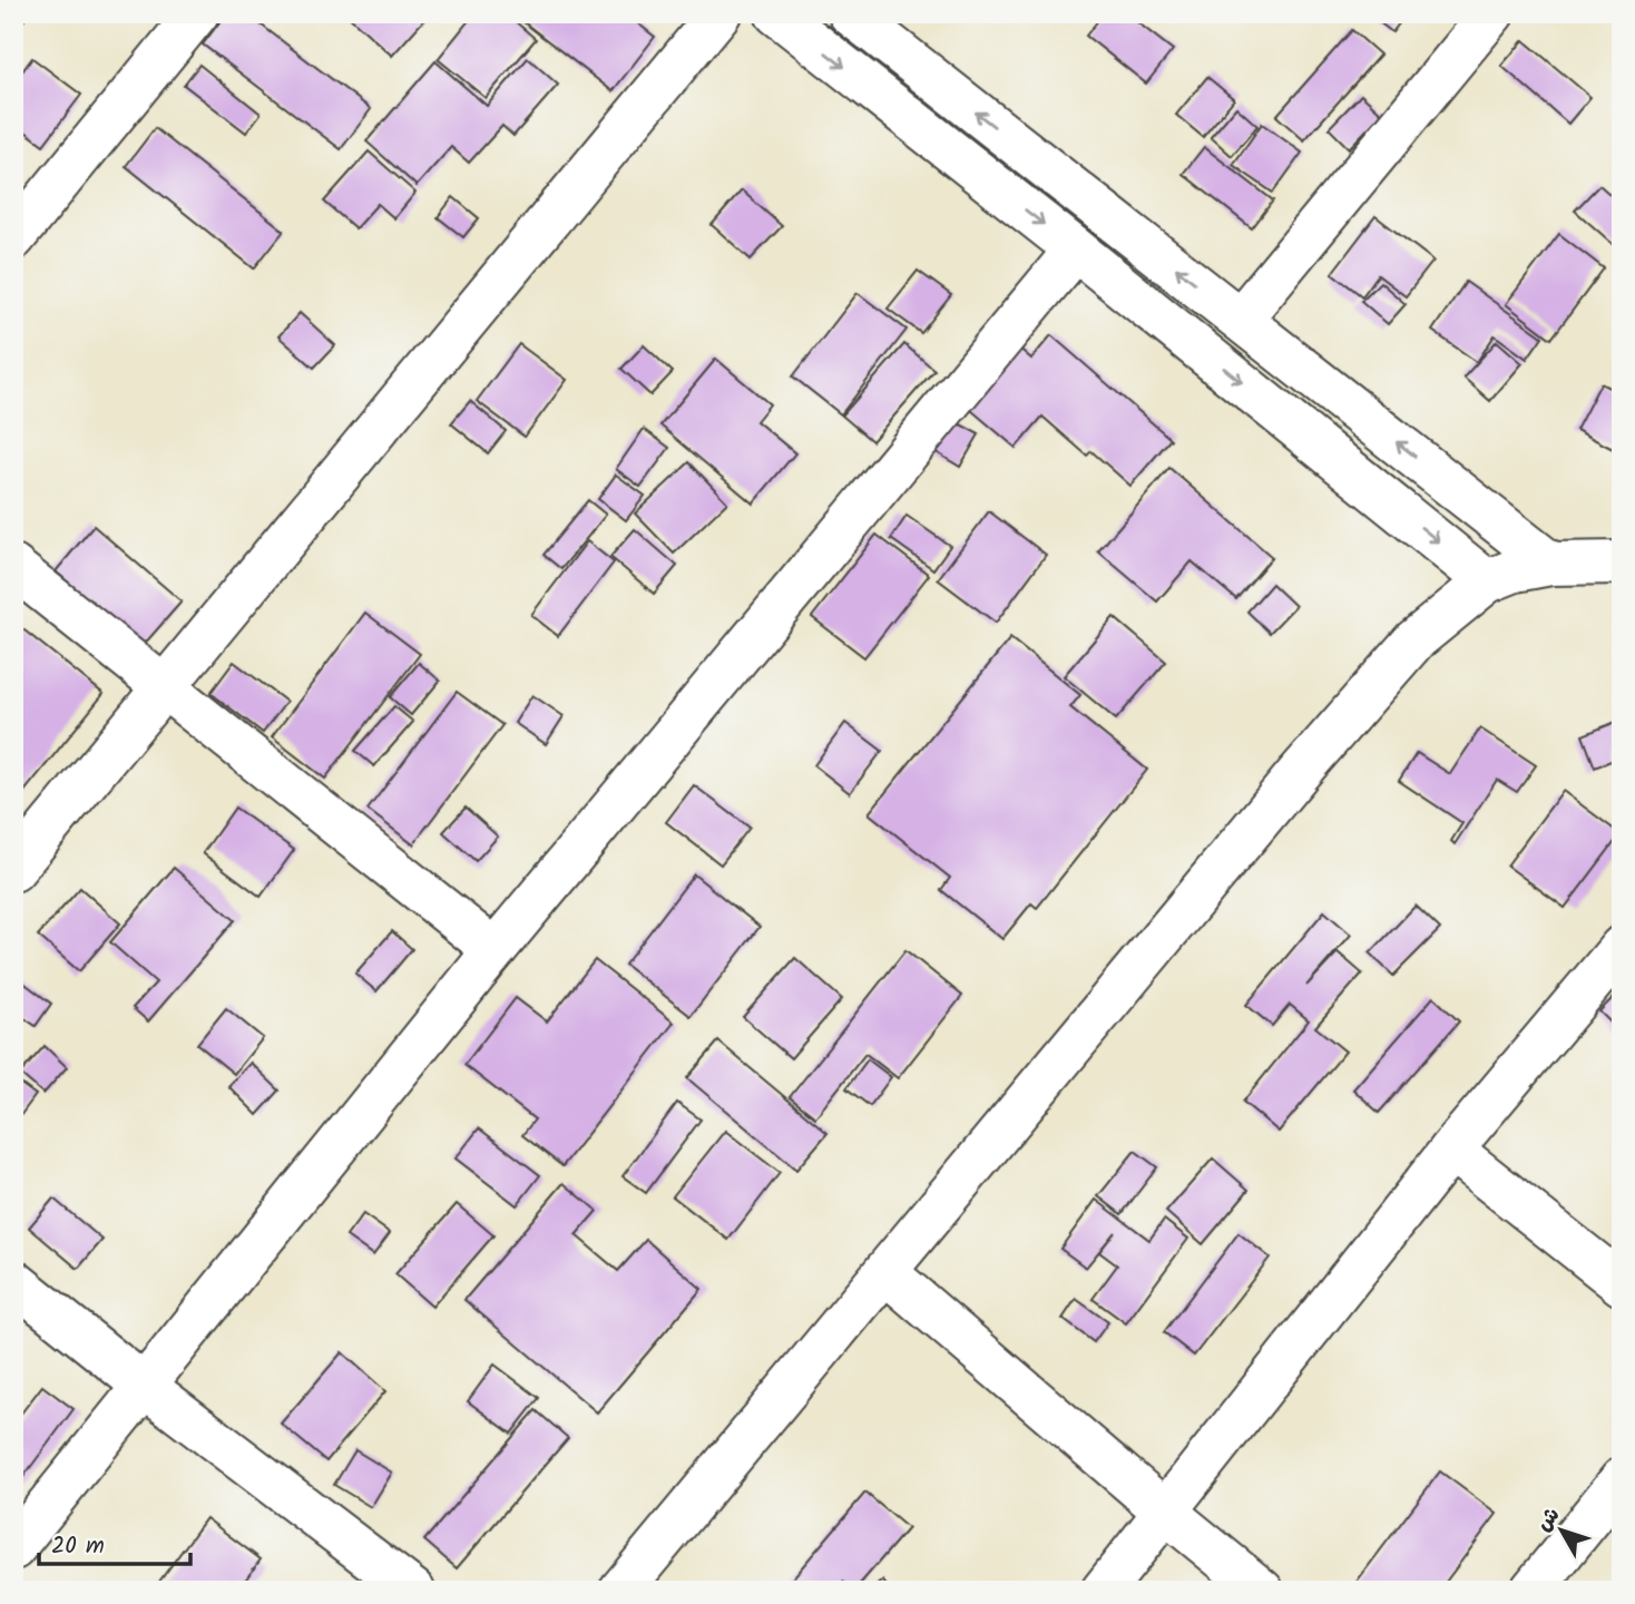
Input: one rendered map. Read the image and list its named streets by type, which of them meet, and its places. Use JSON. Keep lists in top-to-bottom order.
{
  "scale_bar": "20 m",
  "north": "top left"
}
